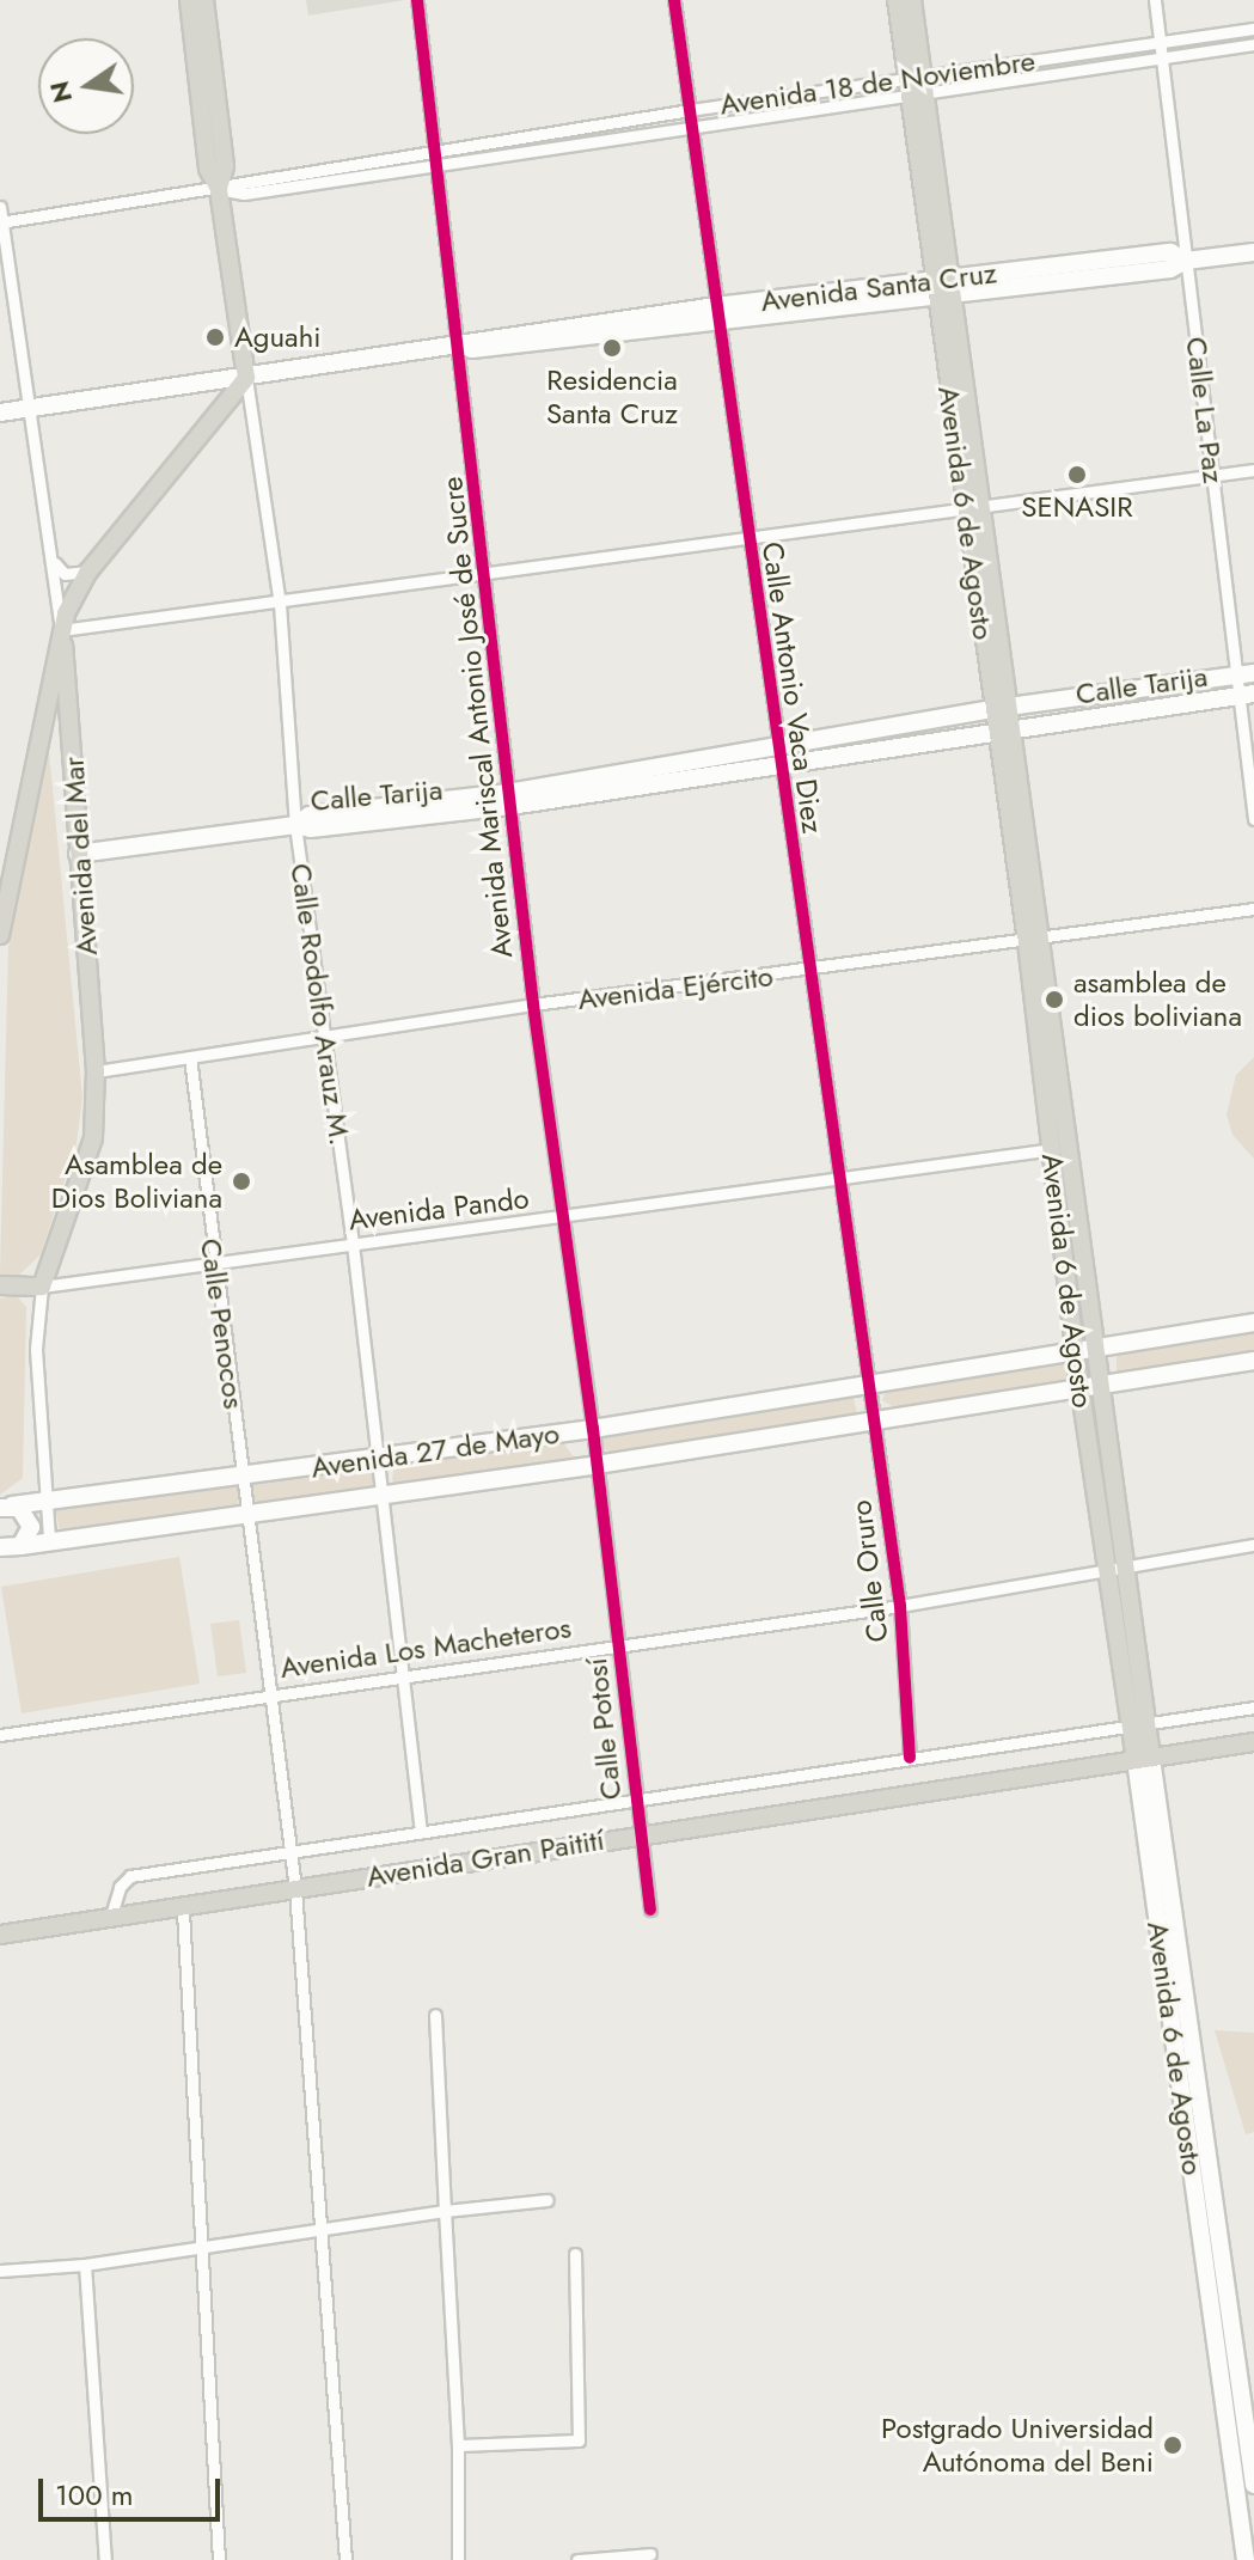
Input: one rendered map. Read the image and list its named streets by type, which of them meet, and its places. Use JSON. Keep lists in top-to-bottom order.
{
  "streets": {
    "main road": [
      "Avenida Santa Cruz",
      "Avenida 6 de Agosto",
      "Calle Tarija",
      "Avenida del Mar",
      "Avenida Pando",
      "Avenida 27 de Mayo",
      "Avenida Gran Paitití"
    ],
    "street": [
      "Avenida 18 de Noviembre",
      "Calle La Paz",
      "Calle Antonio Vaca Diez",
      "Avenida Mariscal Antonio José de Sucre",
      "Avenida Ejército",
      "Calle Rodolfo Arauz M.",
      "Calle Penocos",
      "Calle Oruro",
      "Avenida Los Macheteros",
      "Calle Potosí"
    ]
  },
  "crossings": [
    ["Avenida 18 de Noviembre", "Calle La Paz"],
    ["Avenida 18 de Noviembre", "Avenida 6 de Agosto"],
    ["Avenida 18 de Noviembre", "Calle Antonio Vaca Diez"],
    ["Avenida 18 de Noviembre", "Avenida Mariscal Antonio José de Sucre"],
    ["Avenida 18 de Noviembre", "Avenida del Mar"],
    ["Avenida Santa Cruz", "Calle La Paz"],
    ["Avenida Santa Cruz", "Avenida 6 de Agosto"],
    ["Avenida Santa Cruz", "Calle Antonio Vaca Diez"],
    ["Avenida Santa Cruz", "Avenida Mariscal Antonio José de Sucre"],
    ["Avenida Santa Cruz", "Avenida del Mar"],
    ["Avenida Santa Cruz", "Calle Rodolfo Arauz M."],
    ["Calle La Paz", "Calle Tarija"],
    ["Avenida 6 de Agosto", "Calle Tarija"],
    ["Avenida 6 de Agosto", "Avenida Ejército"],
    ["Avenida 6 de Agosto", "Avenida Pando"],
    ["Avenida 6 de Agosto", "Avenida 27 de Mayo"],
    ["Avenida 6 de Agosto", "Avenida Los Macheteros"],
    ["Avenida 6 de Agosto", "Avenida Gran Paitití"],
    ["Calle Tarija", "Calle Antonio Vaca Diez"],
    ["Calle Tarija", "Avenida Mariscal Antonio José de Sucre"],
    ["Calle Tarija", "Avenida del Mar"],
    ["Calle Tarija", "Calle Rodolfo Arauz M."],
    ["Calle Antonio Vaca Diez", "Avenida Ejército"],
    ["Calle Antonio Vaca Diez", "Avenida Pando"],
    ["Calle Antonio Vaca Diez", "Avenida 27 de Mayo"],
    ["Calle Antonio Vaca Diez", "Calle Oruro"],
    ["Avenida Mariscal Antonio José de Sucre", "Avenida Ejército"],
    ["Avenida Mariscal Antonio José de Sucre", "Avenida Pando"],
    ["Avenida Mariscal Antonio José de Sucre", "Avenida 27 de Mayo"],
    ["Avenida Mariscal Antonio José de Sucre", "Calle Potosí"],
    ["Avenida del Mar", "Avenida Ejército"],
    ["Avenida del Mar", "Avenida Pando"],
    ["Avenida del Mar", "Avenida 27 de Mayo"],
    ["Avenida Ejército", "Calle Rodolfo Arauz M."],
    ["Avenida Ejército", "Calle Penocos"],
    ["Calle Rodolfo Arauz M.", "Avenida Pando"],
    ["Calle Rodolfo Arauz M.", "Avenida 27 de Mayo"],
    ["Calle Rodolfo Arauz M.", "Avenida Los Macheteros"],
    ["Avenida Pando", "Calle Penocos"],
    ["Calle Penocos", "Avenida 27 de Mayo"],
    ["Calle Penocos", "Avenida Los Macheteros"],
    ["Calle Penocos", "Avenida Gran Paitití"],
    ["Avenida 27 de Mayo", "Calle Oruro"],
    ["Avenida 27 de Mayo", "Calle Potosí"],
    ["Calle Oruro", "Avenida Los Macheteros"],
    ["Avenida Los Macheteros", "Calle Potosí"],
    ["Calle Potosí", "Avenida Gran Paitití"]
  ],
  "places": [
    "Aguahi",
    "Residencia Santa Cruz",
    "SENASIR",
    "asamblea de dios boliviana",
    "Asamblea de Dios Boliviana",
    "Postgrado Universidad Autónoma del Beni"
  ],
  "scale_bar": "100 m",
  "north": "left"
}
